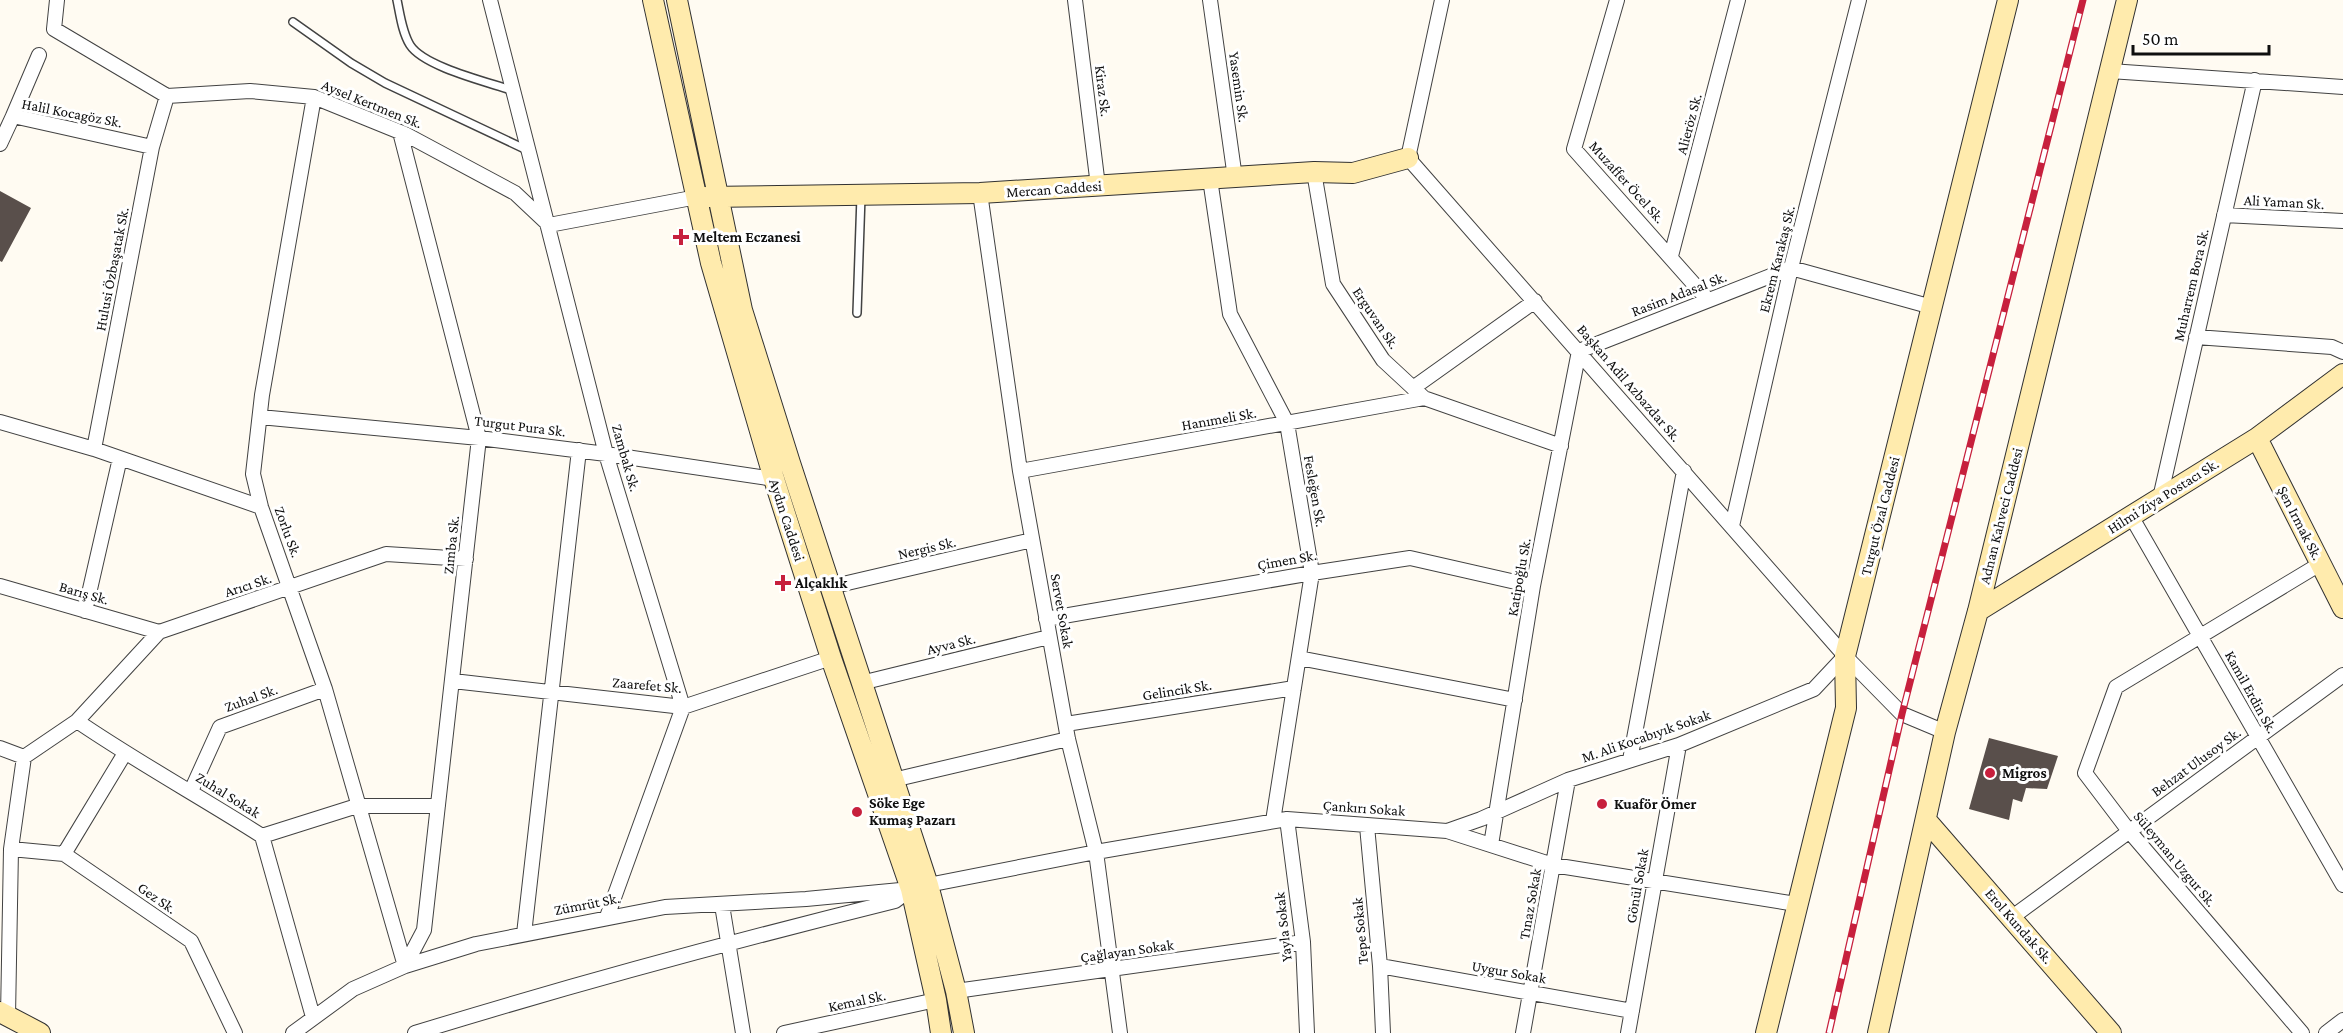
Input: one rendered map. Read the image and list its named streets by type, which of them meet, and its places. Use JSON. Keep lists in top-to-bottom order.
{
  "streets": {
    "main road": [
      "Mercan Caddesi",
      "Hilmi Ziya Postacı Sk.",
      "Turgut Özal Caddesi",
      "Adnan Kahveci Caddesi",
      "Aydın Caddesi",
      "Şen Irmak Sk.",
      "Erol Kundak Sk."
    ],
    "street": [
      "Yasemin Sk.",
      "Kiraz Sk.",
      "Aysel Kertmen Sk.",
      "Halil Kocagöz Sk.",
      "Alieröz Sk.",
      "Muzaffer Öcel Sk.",
      "Ali Yaman Sk.",
      "Ekrem Karakaş Sk.",
      "Hulusi Özbaşatak Sk.",
      "Muharrem Bora Sk.",
      "Rasim Adasal Sk.",
      "Erguvan Sk.",
      "Başkan Adil Azbazdar Sk.",
      "Hanımeli Sk.",
      "Turgut Pura Sk.",
      "Zambak Sk.",
      "Fesleğen Sk.",
      "Zorlu Sk.",
      "Zımba Sk.",
      "Nergis Sk.",
      "Çimen Sk.",
      "Katipoğlu Sk.",
      "Arıcı Sk.",
      "Barış Sk.",
      "Servet Sokak",
      "Ayva Sk.",
      "Zaarefet Sk.",
      "Gelincik Sk.",
      "Kamil Erdin Sk.",
      "Zuhal Sk.",
      "M. Ali Kocabıyık Sokak",
      "Behzat Ulusoy Sk.",
      "Zuhal Sokak",
      "Çankırı Sokak",
      "Süleyman Uzgur Sk.",
      "Gönül Sokak",
      "Gez Sk.",
      "Zümrüt Sk.",
      "Tınaz Sokak",
      "Yayla Sokak",
      "Tepe Sokak",
      "Çağlayan Sokak",
      "Uygur Sokak",
      "Kemal Sk."
    ]
  },
  "crossings": [
    ["Yasemin Sk.", "Mercan Caddesi"],
    ["Kiraz Sk.", "Mercan Caddesi"],
    ["Aysel Kertmen Sk.", "Hulusi Özbaşatak Sk."],
    ["Aysel Kertmen Sk.", "Zambak Sk."],
    ["Aysel Kertmen Sk.", "Zorlu Sk."],
    ["Aysel Kertmen Sk.", "Zımba Sk."],
    ["Halil Kocagöz Sk.", "Hulusi Özbaşatak Sk."],
    ["Alieröz Sk.", "Muzaffer Öcel Sk."],
    ["Muzaffer Öcel Sk.", "Rasim Adasal Sk."],
    ["Mercan Caddesi", "Erguvan Sk."],
    ["Mercan Caddesi", "Başkan Adil Azbazdar Sk."],
    ["Mercan Caddesi", "Fesleğen Sk."],
    ["Mercan Caddesi", "Aydın Caddesi"],
    ["Mercan Caddesi", "Servet Sokak"],
    ["Ali Yaman Sk.", "Muharrem Bora Sk."],
    ["Ekrem Karakaş Sk.", "Rasim Adasal Sk."],
    ["Ekrem Karakaş Sk.", "Başkan Adil Azbazdar Sk."],
    ["Muharrem Bora Sk.", "Hilmi Ziya Postacı Sk."],
    ["Rasim Adasal Sk.", "Başkan Adil Azbazdar Sk."],
    ["Rasim Adasal Sk.", "Katipoğlu Sk."],
    ["Erguvan Sk.", "Hanımeli Sk."],
    ["Erguvan Sk.", "Katipoğlu Sk."],
    ["Başkan Adil Azbazdar Sk.", "Turgut Özal Caddesi"],
    ["Başkan Adil Azbazdar Sk.", "Adnan Kahveci Caddesi"],
    ["Başkan Adil Azbazdar Sk.", "Katipoğlu Sk."],
    ["Başkan Adil Azbazdar Sk.", "M. Ali Kocabıyık Sokak"],
    ["Hanımeli Sk.", "Fesleğen Sk."],
    ["Hanımeli Sk.", "Servet Sokak"],
    ["Turgut Pura Sk.", "Zambak Sk."],
    ["Turgut Pura Sk.", "Aydın Caddesi"],
    ["Turgut Pura Sk.", "Zorlu Sk."],
    ["Turgut Pura Sk.", "Zımba Sk."],
    ["Zambak Sk.", "Zaarefet Sk."],
    ["Fesleğen Sk.", "Çimen Sk."],
    ["Fesleğen Sk.", "Gelincik Sk."],
    ["Fesleğen Sk.", "Çankırı Sokak"],
    ["Hilmi Ziya Postacı Sk.", "Adnan Kahveci Caddesi"],
    ["Hilmi Ziya Postacı Sk.", "Şen Irmak Sk."],
    ["Hilmi Ziya Postacı Sk.", "Kamil Erdin Sk."],
    ["Turgut Özal Caddesi", "M. Ali Kocabıyık Sokak"],
    ["Turgut Özal Caddesi", "Çankırı Sokak"],
    ["Adnan Kahveci Caddesi", "Erol Kundak Sk."],
    ["Aydın Caddesi", "Nergis Sk."],
    ["Aydın Caddesi", "Ayva Sk."],
    ["Aydın Caddesi", "Zaarefet Sk."],
    ["Aydın Caddesi", "Çankırı Sokak"],
    ["Aydın Caddesi", "Zümrüt Sk."],
    ["Aydın Caddesi", "Çağlayan Sokak"],
    ["Aydın Caddesi", "Kemal Sk."],
    ["Zorlu Sk.", "Zımba Sk."],
    ["Zorlu Sk.", "Arıcı Sk."],
    ["Zorlu Sk.", "Zuhal Sk."],
    ["Zorlu Sk.", "Zümrüt Sk."],
    ["Zımba Sk.", "Arıcı Sk."],
    ["Zımba Sk.", "Zaarefet Sk."],
    ["Zımba Sk.", "Zümrüt Sk."],
    ["Nergis Sk.", "Servet Sokak"],
    ["Çimen Sk.", "Katipoğlu Sk."],
    ["Çimen Sk.", "Servet Sokak"],
    ["Katipoğlu Sk.", "M. Ali Kocabıyık Sokak"],
    ["Katipoğlu Sk.", "Çankırı Sokak"],
    ["Arıcı Sk.", "Barış Sk."],
    ["Arıcı Sk.", "Zuhal Sokak"],
    ["Servet Sokak", "Ayva Sk."],
    ["Servet Sokak", "Gelincik Sk."],
    ["Servet Sokak", "Çankırı Sokak"],
    ["Servet Sokak", "Çağlayan Sokak"],
    ["Kamil Erdin Sk.", "Behzat Ulusoy Sk."],
    ["Kamil Erdin Sk.", "Süleyman Uzgur Sk."],
    ["Zuhal Sk.", "Zuhal Sokak"],
    ["M. Ali Kocabıyık Sokak", "Çankırı Sokak"],
    ["M. Ali Kocabıyık Sokak", "Gönül Sokak"],
    ["M. Ali Kocabıyık Sokak", "Tınaz Sokak"],
    ["Behzat Ulusoy Sk.", "Süleyman Uzgur Sk."],
    ["Behzat Ulusoy Sk.", "Erol Kundak Sk."],
    ["Zuhal Sokak", "Zümrüt Sk."],
    ["Çankırı Sokak", "Gönül Sokak"],
    ["Çankırı Sokak", "Zümrüt Sk."],
    ["Çankırı Sokak", "Tınaz Sokak"],
    ["Çankırı Sokak", "Yayla Sokak"],
    ["Çankırı Sokak", "Tepe Sokak"],
    ["Gönül Sokak", "Uygur Sokak"],
    ["Tınaz Sokak", "Uygur Sokak"],
    ["Yayla Sokak", "Çağlayan Sokak"],
    ["Tepe Sokak", "Uygur Sokak"]
  ],
  "places": {
    "health": ["Meltem Eczanesi", "Alçaklık"],
    "other": ["Migros", "Kuaför Ömer", "Söke Ege Kumaş Pazarı"]
  },
  "scale_bar": "50 m"
}
